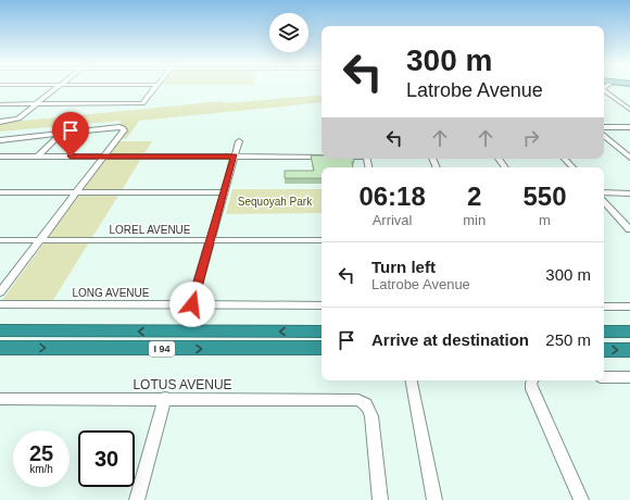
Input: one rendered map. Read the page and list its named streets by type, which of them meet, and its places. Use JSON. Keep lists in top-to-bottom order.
{
  "streets": {
    "highway": ["I 94"],
    "street": ["LOREL AVENUE", "LONG AVENUE", "LOTUS AVENUE"]
  },
  "parks": ["Sequoyah Park"],
  "page": {
    "turn": ["300 m", "Latrobe Avenue"],
    "eta": [
      "06:18",
      "Arrival",
      "2",
      "min",
      "550",
      "m"
    ],
    "list": [
      {
        "name": "Turn left",
        "note": "Latrobe Avenue",
        "value": "300 m"
      },
      {
        "name": "Arrive at destination",
        "value": "250 m"
      }
    ],
    "speed": "25 km/h",
    "limit": "30"
  }
}
